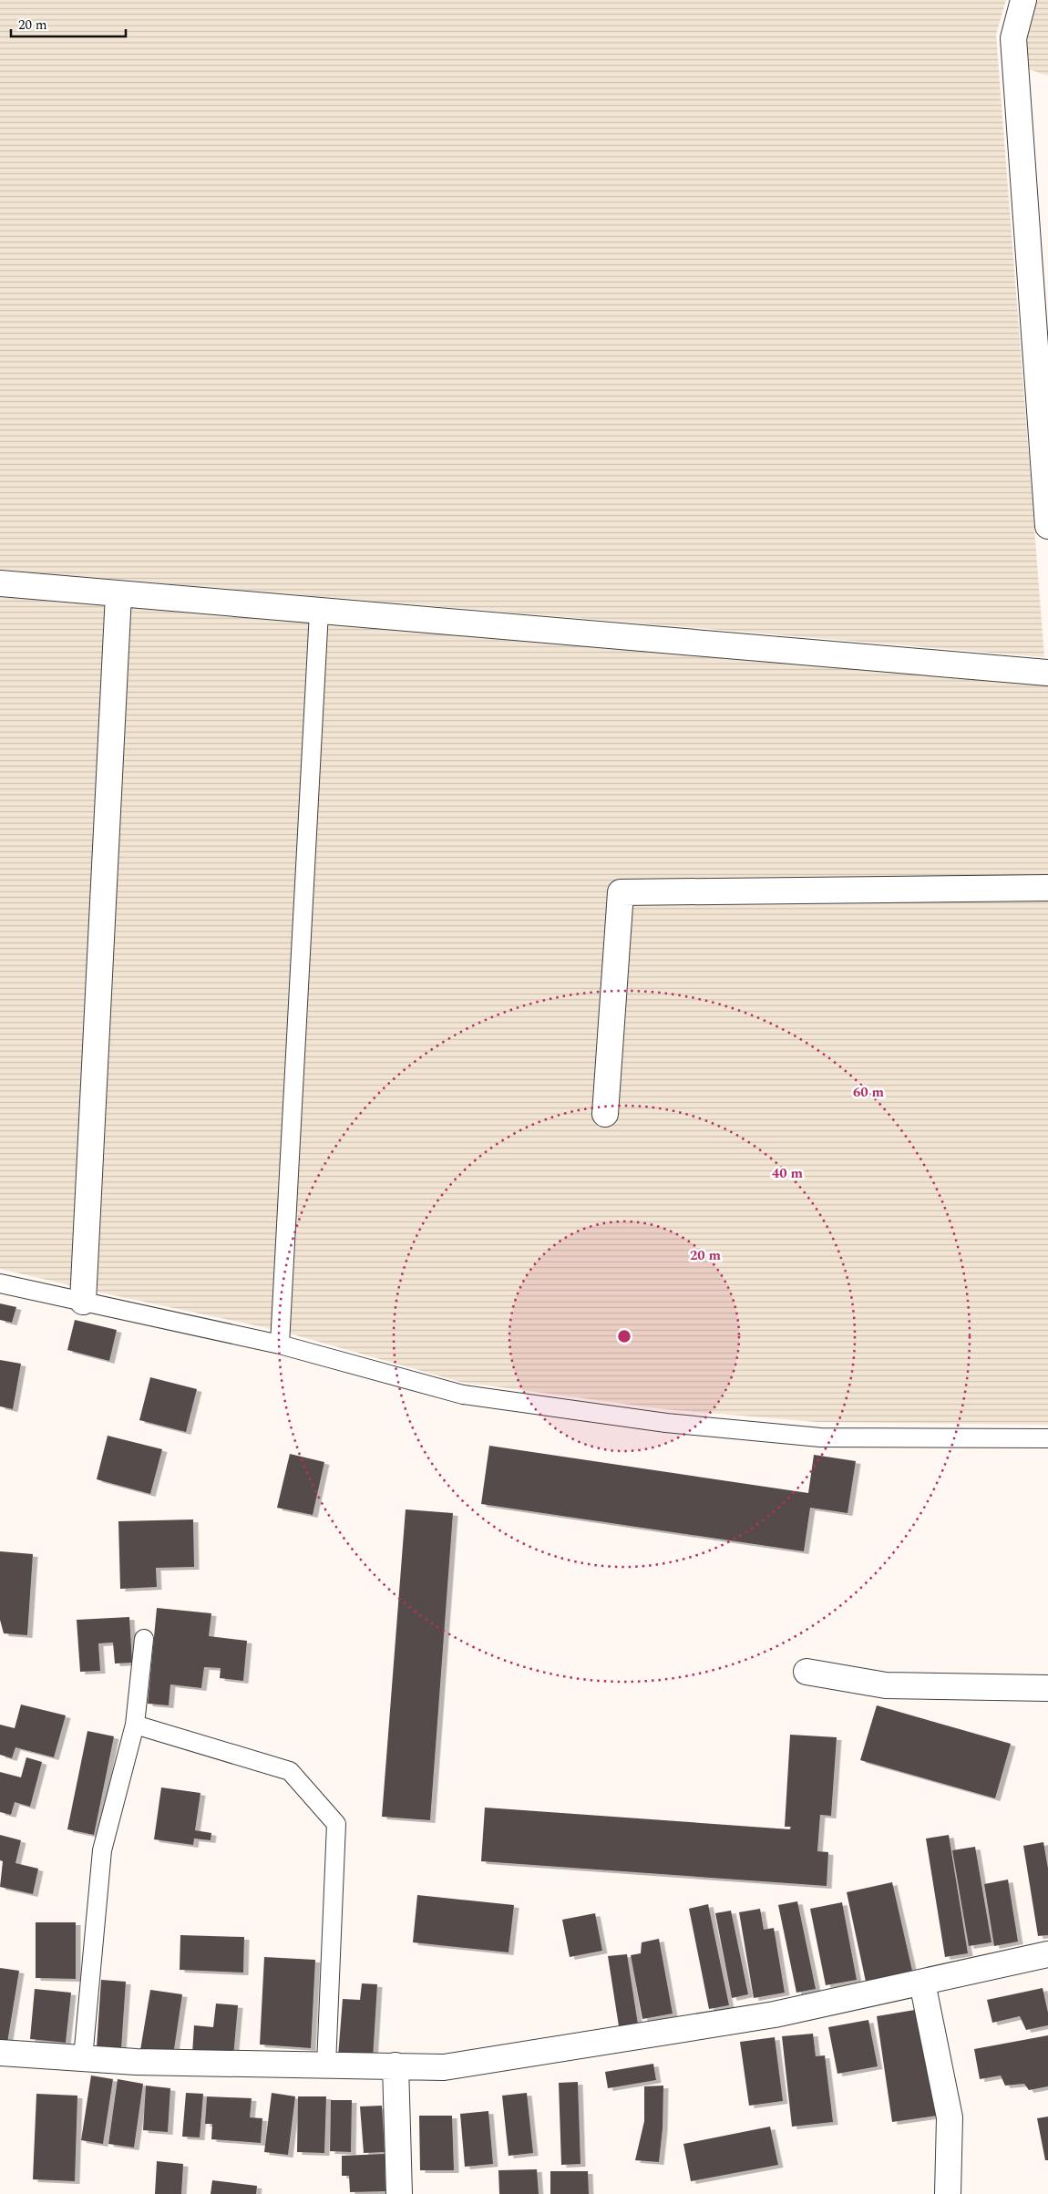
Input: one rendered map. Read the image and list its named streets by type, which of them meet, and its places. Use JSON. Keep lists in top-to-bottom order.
{
  "scale_bar": "20 m",
  "rings": ["60 m", "40 m", "20 m"]
}
